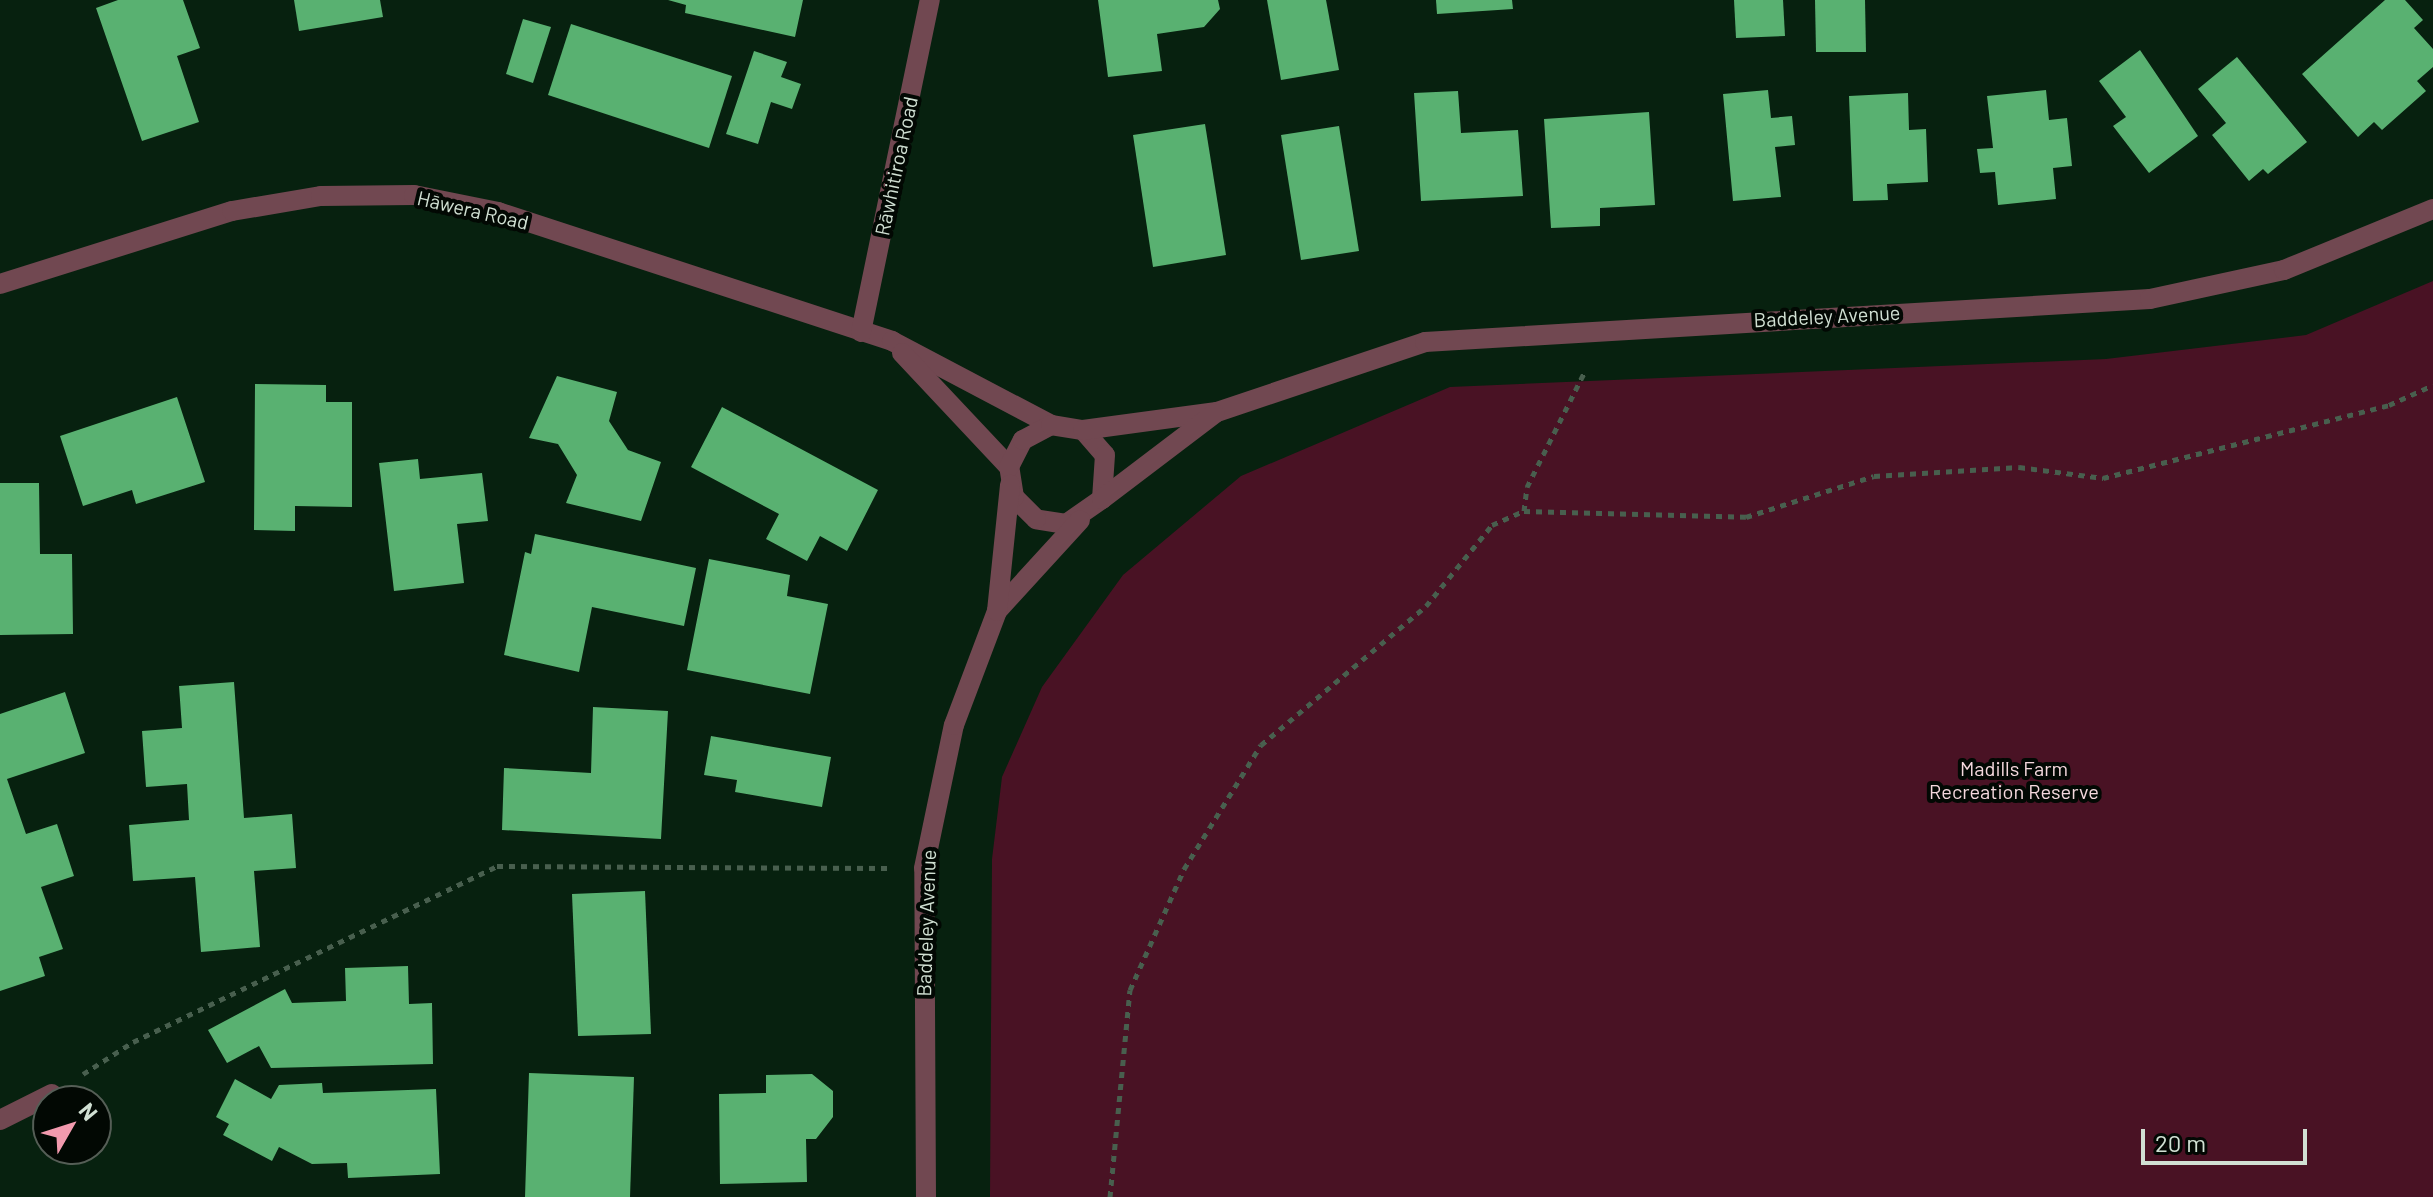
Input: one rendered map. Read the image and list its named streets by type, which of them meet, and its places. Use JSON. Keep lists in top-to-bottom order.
{
  "streets": {
    "street": ["Rāwhitiroa Road", "Hāwera Road", "Baddeley Avenue"]
  },
  "crossings": [
    ["Rāwhitiroa Road", "Hāwera Road"],
    ["Hāwera Road", "Baddeley Avenue"]
  ],
  "parks": ["Madills Farm Recreation Reserve"],
  "scale_bar": "20 m",
  "north": "top right"
}
